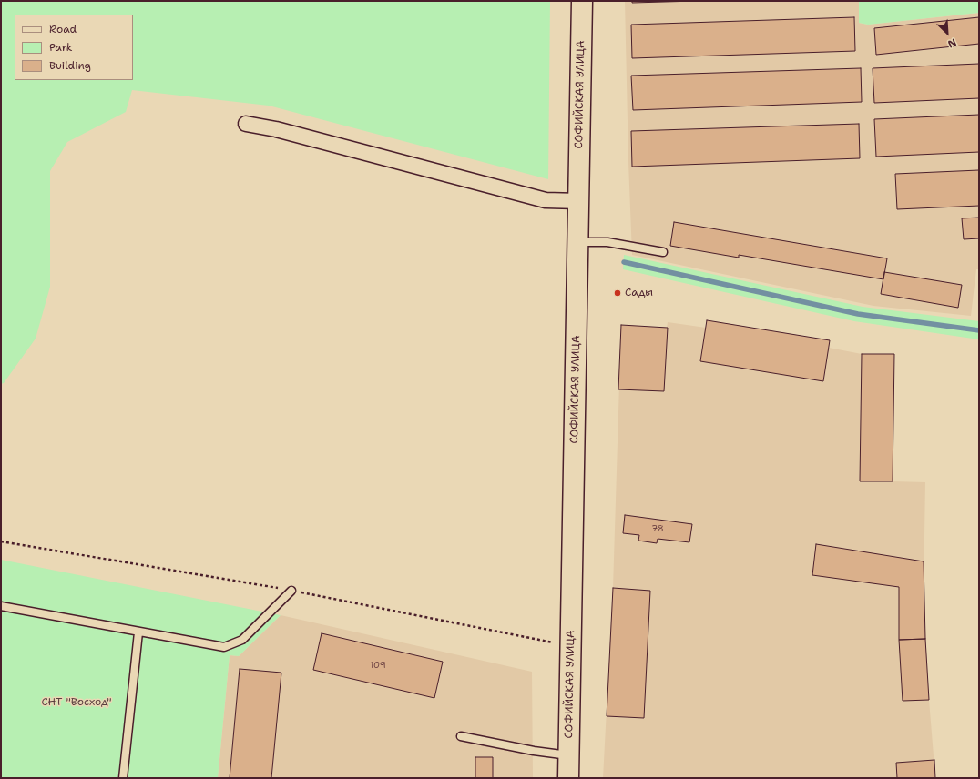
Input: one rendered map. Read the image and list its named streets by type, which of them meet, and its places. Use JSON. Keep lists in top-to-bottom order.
{
  "streets": {
    "main road": ["СОФИЙСКАЯ УЛИЦА"]
  },
  "parks": ["СНТ \"Восход\""],
  "places": ["Сады"],
  "house_numbers": ["78", "109"],
  "legend": ["Road", "Park", "Building"],
  "north": "bottom right"
}
